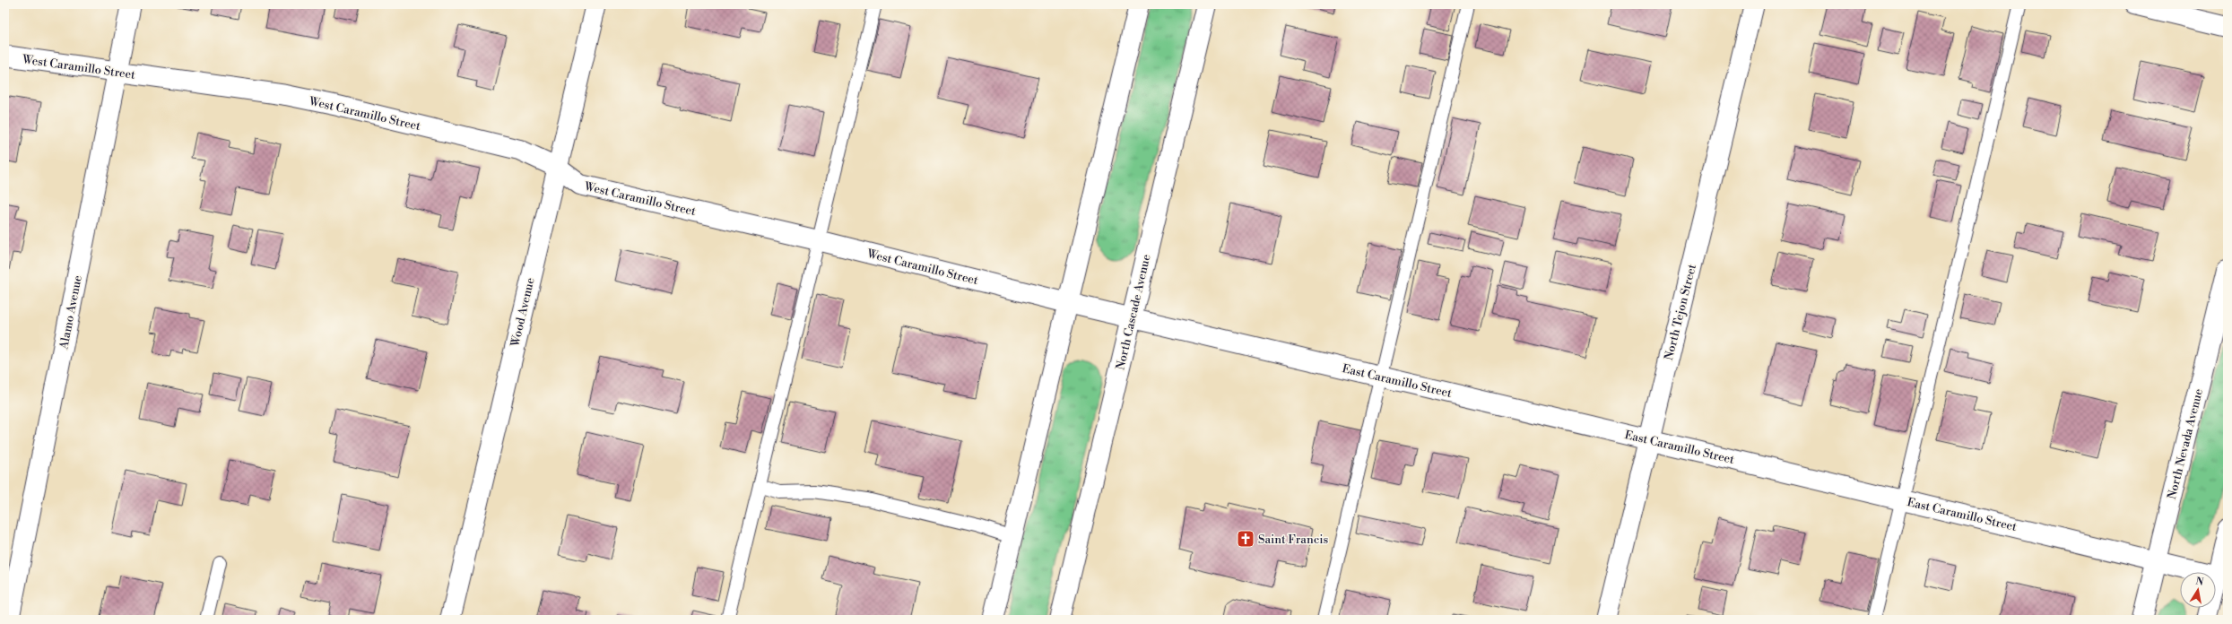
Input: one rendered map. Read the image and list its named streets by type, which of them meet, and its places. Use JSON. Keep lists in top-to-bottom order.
{
  "streets": {
    "street": [
      "West Caramillo Street",
      "Alamo Avenue",
      "Wood Avenue",
      "North Cascade Avenue",
      "North Tejon Street",
      "East Caramillo Street",
      "North Nevada Avenue"
    ]
  },
  "crossings": [
    ["West Caramillo Street", "Alamo Avenue"],
    ["West Caramillo Street", "Wood Avenue"],
    ["West Caramillo Street", "North Cascade Avenue"],
    ["West Caramillo Street", "East Caramillo Street"],
    ["North Cascade Avenue", "East Caramillo Street"],
    ["North Tejon Street", "East Caramillo Street"],
    ["East Caramillo Street", "North Nevada Avenue"]
  ],
  "places": {
    "church": ["Saint Francis"]
  },
  "north": "top"
}
